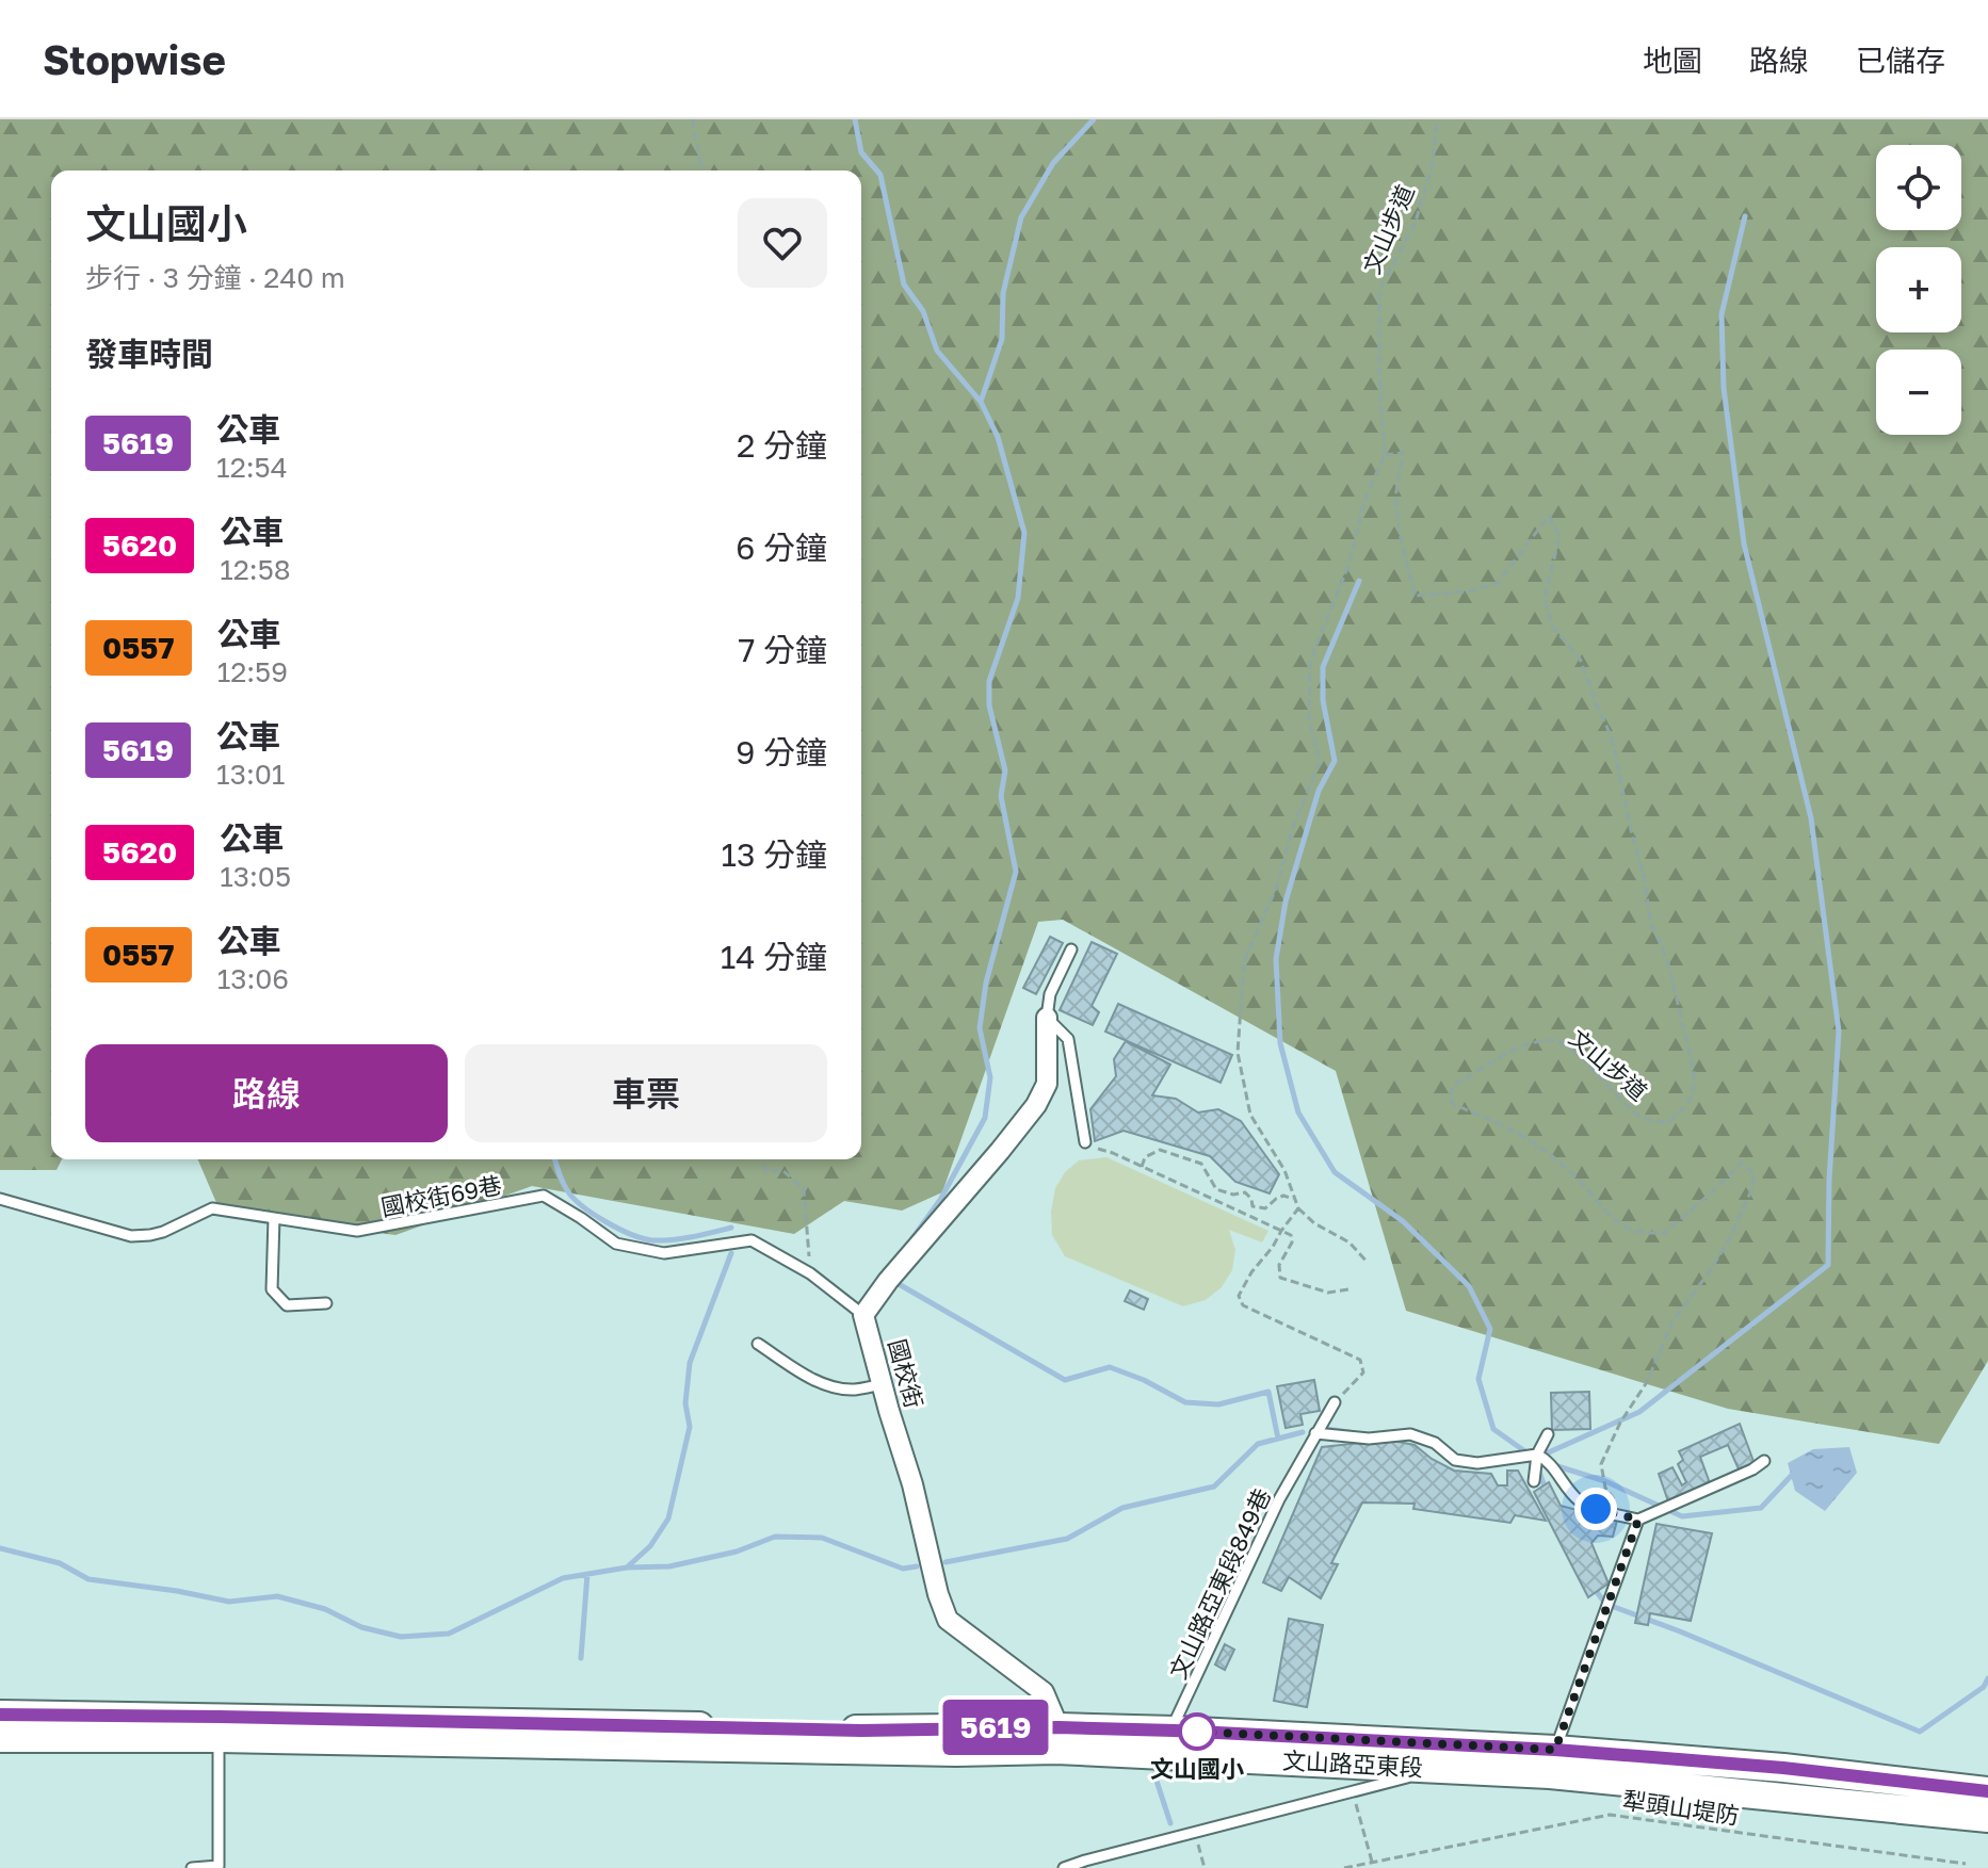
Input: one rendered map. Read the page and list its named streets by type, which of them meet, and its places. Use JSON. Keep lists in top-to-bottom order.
{
  "streets": {
    "main road": ["文山路亞東段"],
    "street": ["國校街"],
    "lane": ["國校街69巷", "文山路亞東段849巷"],
    "path": ["文山步道", "犁頭山堤防"]
  },
  "crossings": [
    ["國校街69巷", "國校街"],
    ["國校街", "文山路亞東段"],
    ["文山路亞東段849巷", "文山路亞東段"]
  ],
  "places": ["文山國小"],
  "lines": ["bus line 5619"],
  "page": {
    "header": "Stopwise",
    "nav": ["地圖", "路線", "已儲存"],
    "on_map": "5619",
    "map_buttons": ["+", "−"],
    "heading": [
      ["文山國小", "步行 · 3 分鐘 · 240 m"],
      "發車時間"
    ],
    "list": [
      {
        "mark": "5619",
        "name": "公車",
        "note": "12:54",
        "value": "2 分鐘"
      },
      {
        "mark": "5620",
        "name": "公車",
        "note": "12:58",
        "value": "6 分鐘"
      },
      {
        "mark": "0557",
        "name": "公車",
        "note": "12:59",
        "value": "7 分鐘"
      },
      {
        "mark": "5619",
        "name": "公車",
        "note": "13:01",
        "value": "9 分鐘"
      },
      {
        "mark": "5620",
        "name": "公車",
        "note": "13:05",
        "value": "13 分鐘"
      },
      {
        "mark": "0557",
        "name": "公車",
        "note": "13:06",
        "value": "14 分鐘"
      }
    ],
    "buttons": ["路線", "車票"]
  }
}
